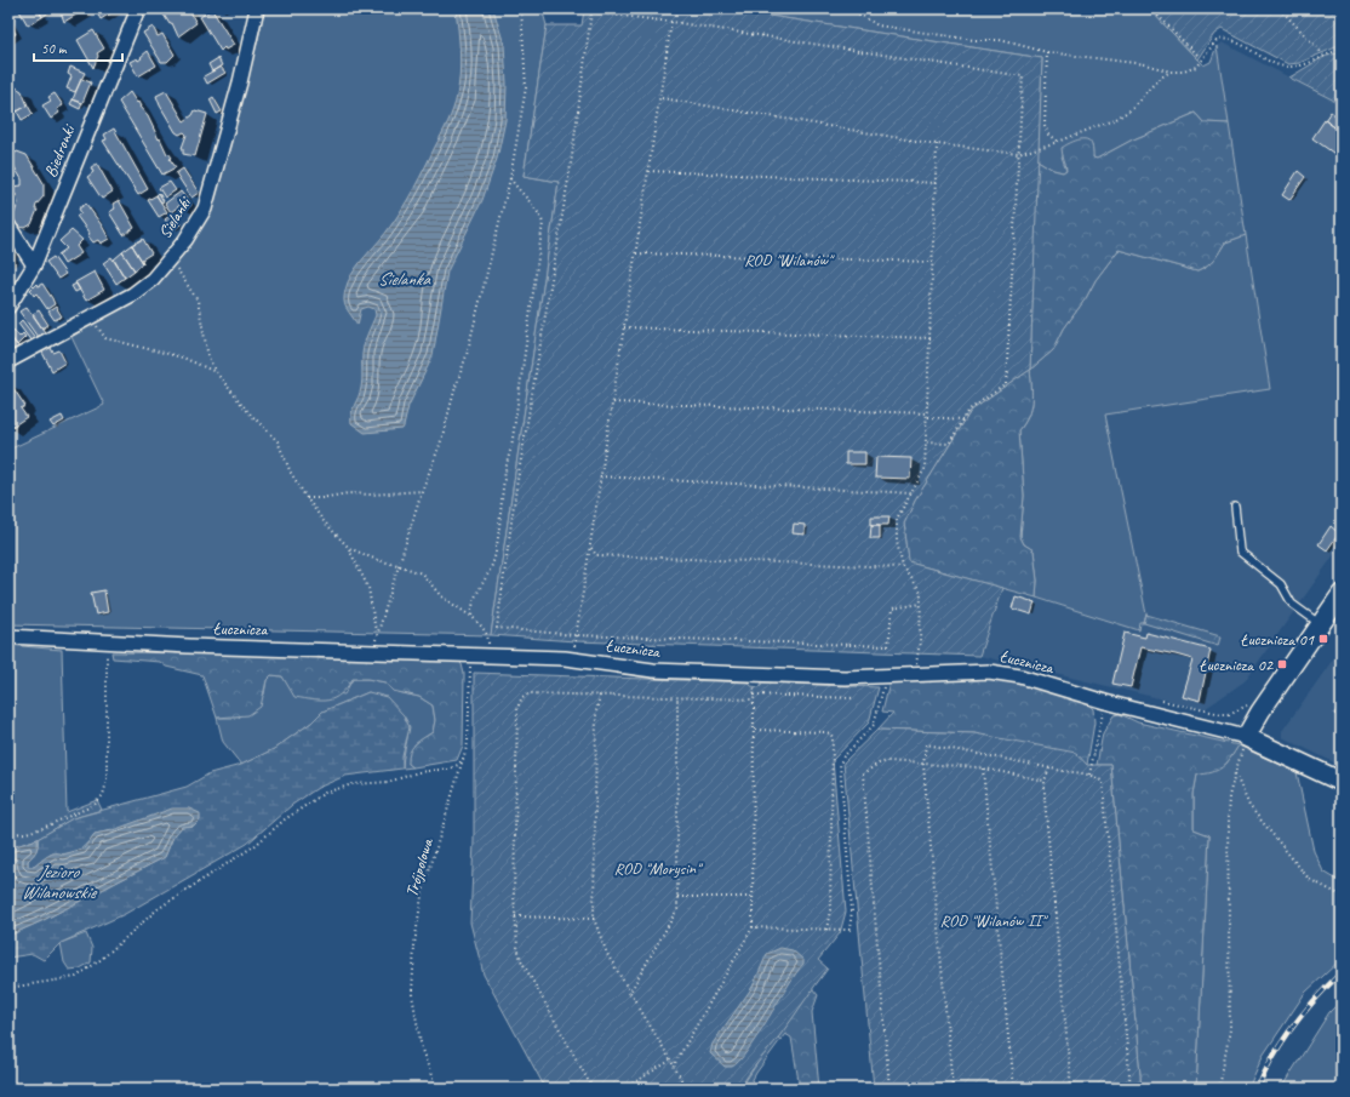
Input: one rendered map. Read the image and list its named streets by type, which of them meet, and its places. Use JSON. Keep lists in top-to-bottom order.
{
  "streets": {
    "street": ["Biedronki", "Sielanki", "Łucznicza"],
    "path": ["Trójpolowa"]
  },
  "crossings": [
    ["Łucznicza", "Trójpolowa"]
  ],
  "water": ["Sielanka", "Jezioro Wilanowskie"],
  "parks": ["ROD \"Wilanów\"", "ROD \"Morysin\"", "ROD \"Wilanów II\""],
  "places": {
    "transit": ["Łucznicza 01", "Łucznicza 02"]
  },
  "scale_bar": "50 m"
}
